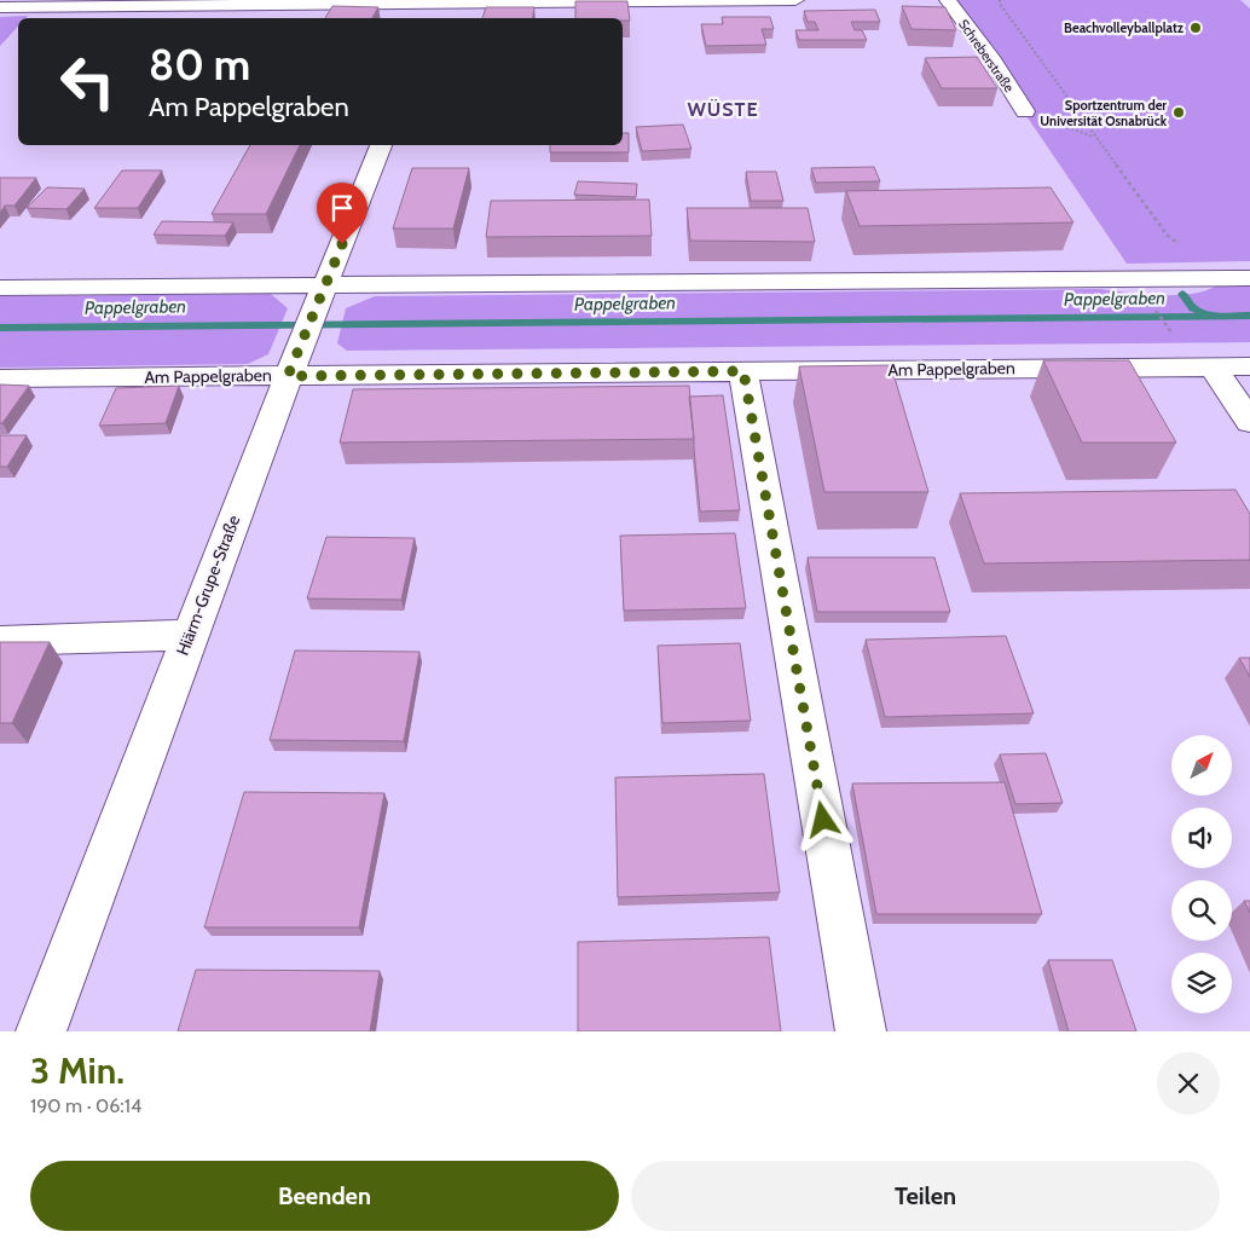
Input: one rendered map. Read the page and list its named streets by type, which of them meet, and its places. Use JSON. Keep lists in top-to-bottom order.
{
  "streets": {
    "street": ["Schreberstraße", "Am Pappelgraben", "Hiärm-Grupe-Straße"]
  },
  "crossings": [
    ["Am Pappelgraben", "Hiärm-Grupe-Straße"]
  ],
  "districts": ["WÜSTE"],
  "water": ["Pappelgraben"],
  "places": ["Beachvolleyballplatz", "Sportzentrum der Universität Osnabrück"],
  "north": "top right",
  "page": {
    "turn": ["80 m", "Am Pappelgraben"],
    "heading": ["3 Min.", "190 m · 06:14"],
    "buttons": ["Beenden", "Teilen"]
  }
}
